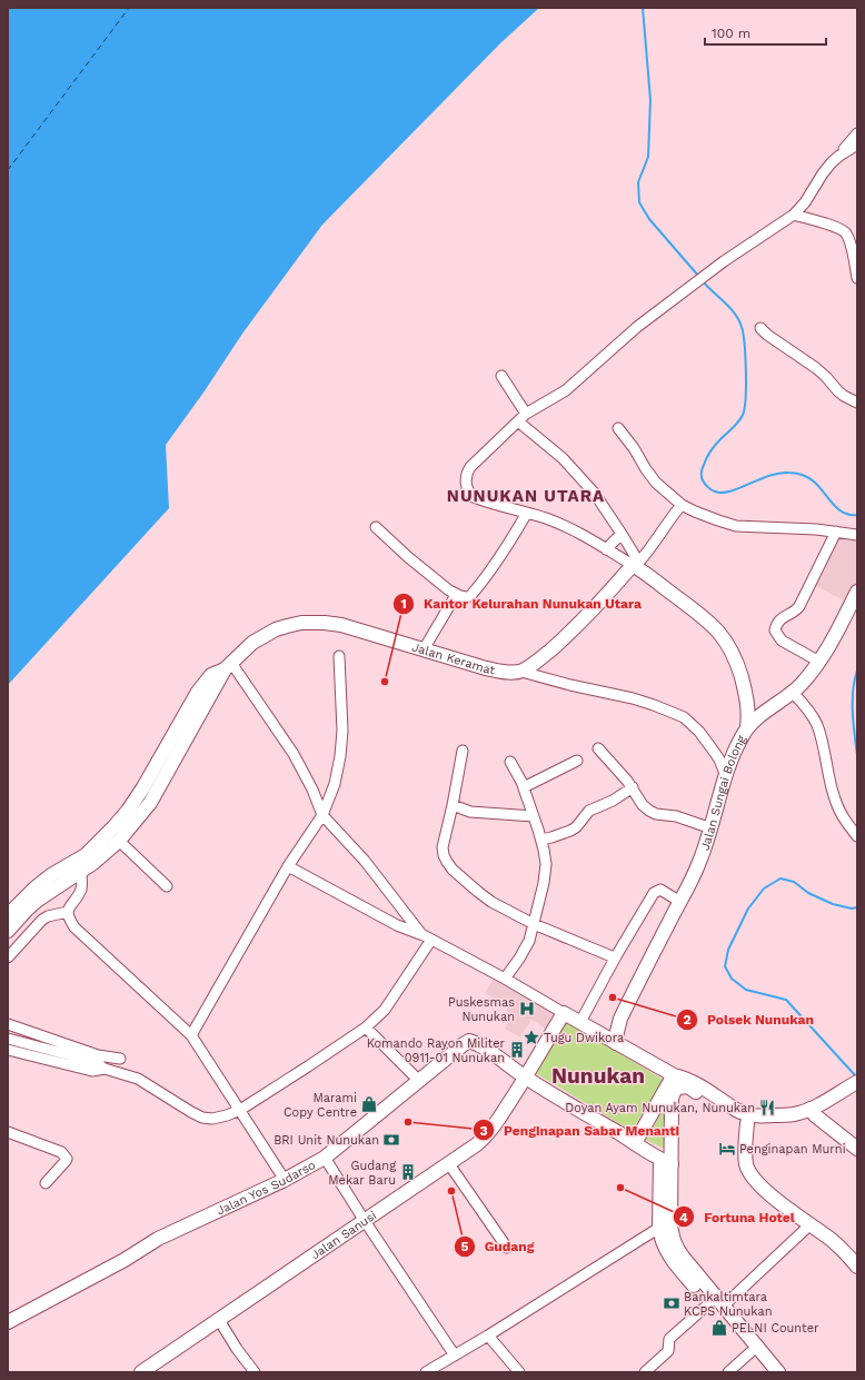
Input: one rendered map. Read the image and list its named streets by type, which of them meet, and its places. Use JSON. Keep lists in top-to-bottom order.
{
  "streets": {
    "street": [
      "Jalan Keramat",
      "Jalan Sungai Bolong",
      "Jalan Yos Sudarso",
      "Jalan Sanusi"
    ]
  },
  "crossings": [
    ["Jalan Yos Sudarso", "Jalan Sanusi"]
  ],
  "districts": ["NUNUKAN UTARA", "Nunukan"],
  "places": {
    "other": [
      "Kantor Kelurahan Nunukan Utara",
      "Polsek Nunukan",
      "Penginapan Sabar Menanti",
      "Fortuna Hotel",
      "Gudang"
    ],
    "hospital": ["Puskesmas Nunukan"],
    "place": ["Tugu Dwikora"],
    "building": ["Komando Rayon Militer 0911-01 Nunukan", "Gudang Mekar Baru"],
    "shop": ["Marami Copy Centre", "PELNI Counter"],
    "restaurant": ["Doyan Ayam Nunukan, Nunukan"],
    "bank": ["BRI Unit Nunukan", "Bankaltimtara KCPS Nunukan"],
    "hotel": ["Penginapan Murni"]
  },
  "scale_bar": "100 m"
}
